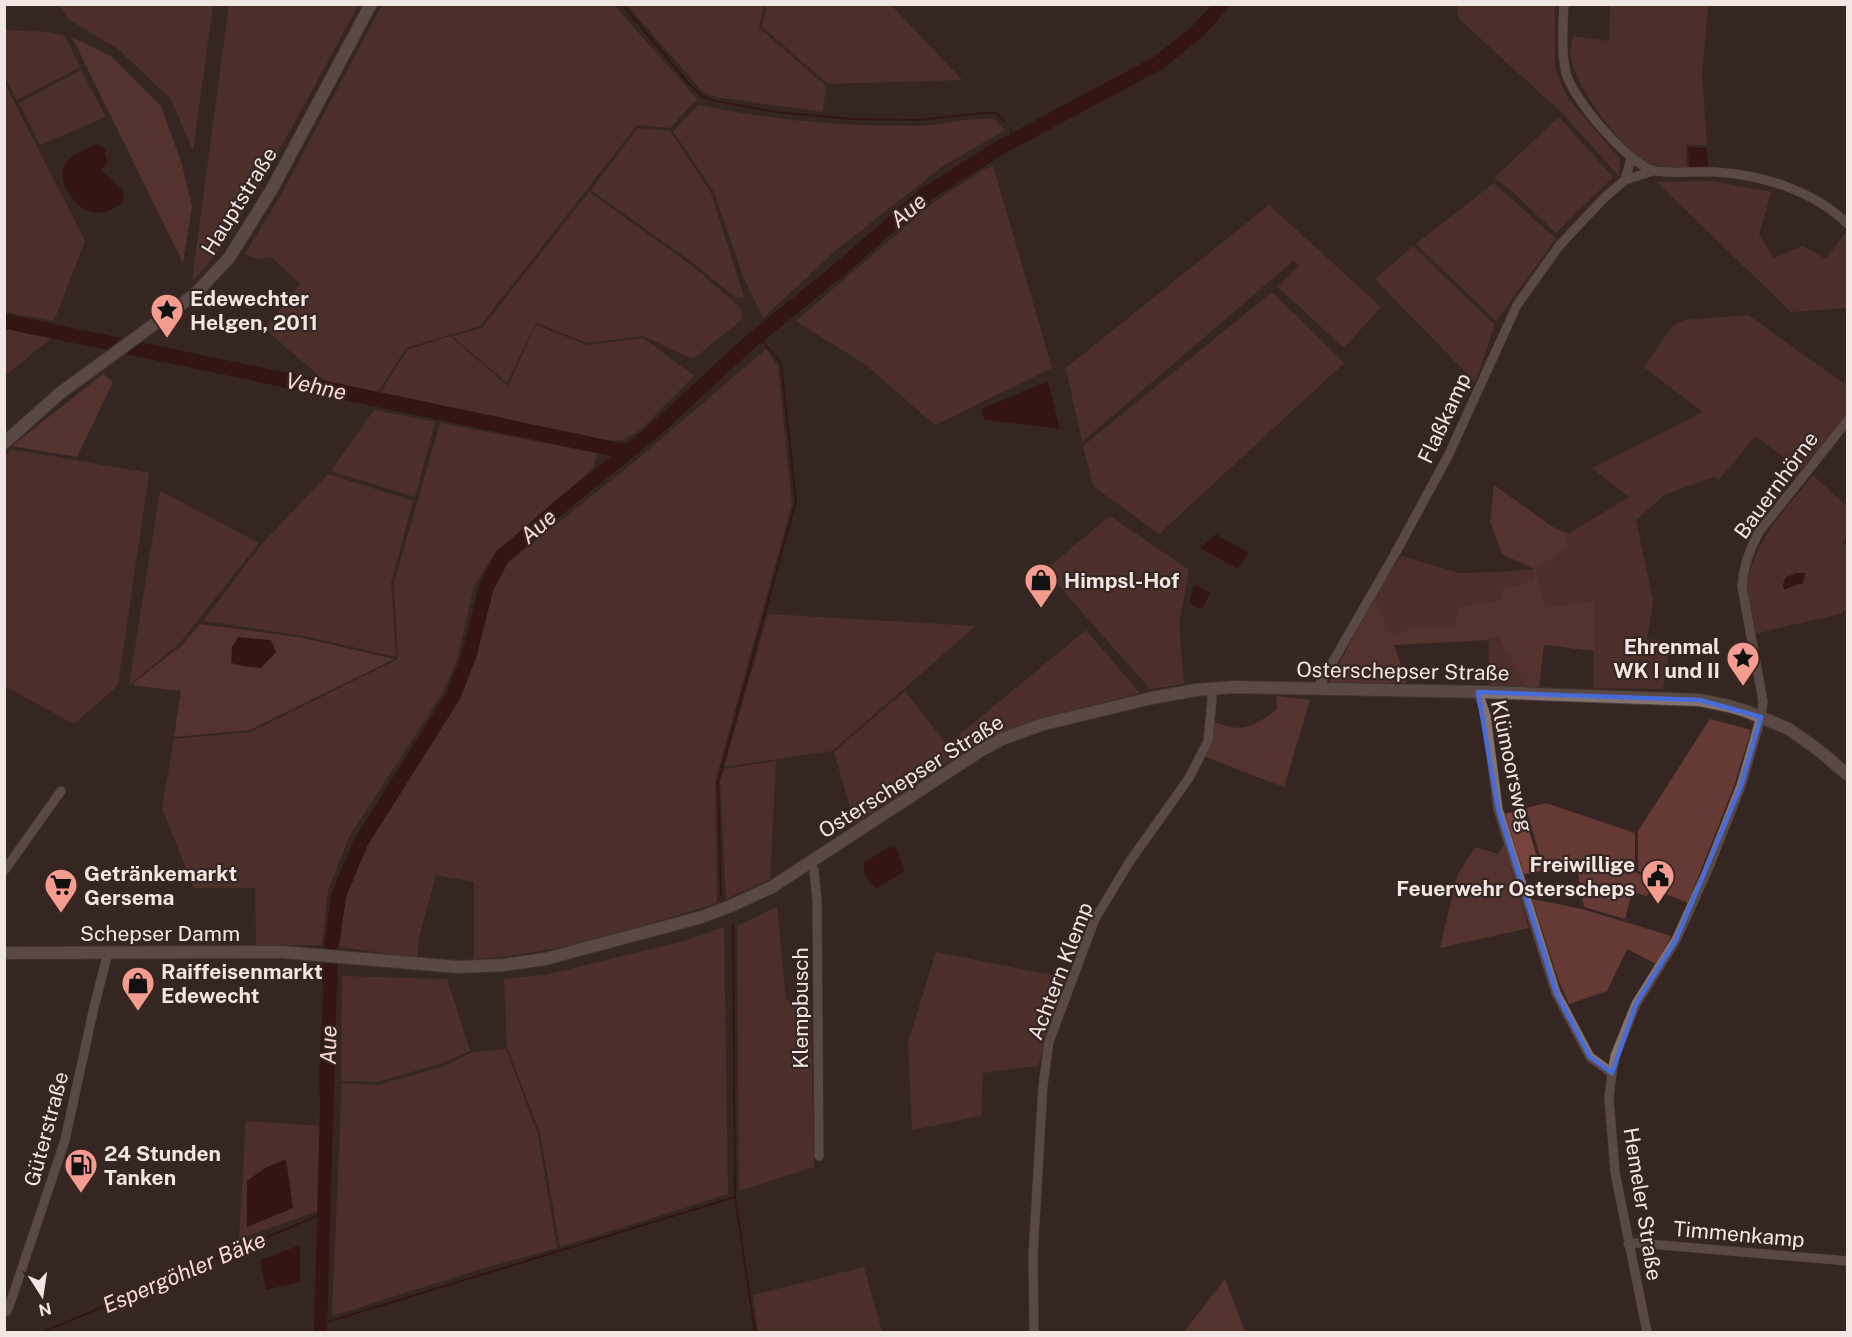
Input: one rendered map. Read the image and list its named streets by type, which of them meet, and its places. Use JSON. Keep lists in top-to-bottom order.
{
  "streets": {
    "main road": ["Hauptstraße", "Osterschepser Straße", "Schepser Damm"],
    "street": [
      "Flaßkamp",
      "Bauernhörne",
      "Klümoorsweg",
      "Achtern Klemp",
      "Klempbusch",
      "Güterstraße",
      "Hemeler Straße",
      "Timmenkamp"
    ]
  },
  "crossings": [
    ["Flaßkamp", "Osterschepser Straße"],
    ["Bauernhörne", "Osterschepser Straße"],
    ["Bauernhörne", "Hemeler Straße"],
    ["Osterschepser Straße", "Klümoorsweg"],
    ["Osterschepser Straße", "Schepser Damm"],
    ["Osterschepser Straße", "Achtern Klemp"],
    ["Osterschepser Straße", "Klempbusch"],
    ["Osterschepser Straße", "Hemeler Straße"],
    ["Klümoorsweg", "Hemeler Straße"],
    ["Schepser Damm", "Güterstraße"],
    ["Hemeler Straße", "Timmenkamp"]
  ],
  "water": ["Aue", "Vehne", "Espergöhler Bäke"],
  "places": {
    "place": ["Edewechter Helgen, 2011", "Ehrenmal WK I und II"],
    "shop": ["Himpsl-Hof", "Raiffeisenmarkt Edewecht"],
    "public building": ["Freiwillige Feuerwehr Osterscheps"],
    "supermarket": ["Getränkemarkt Gersema"],
    "fuel station": ["24 Stunden Tanken"]
  },
  "north": "bottom"
}
